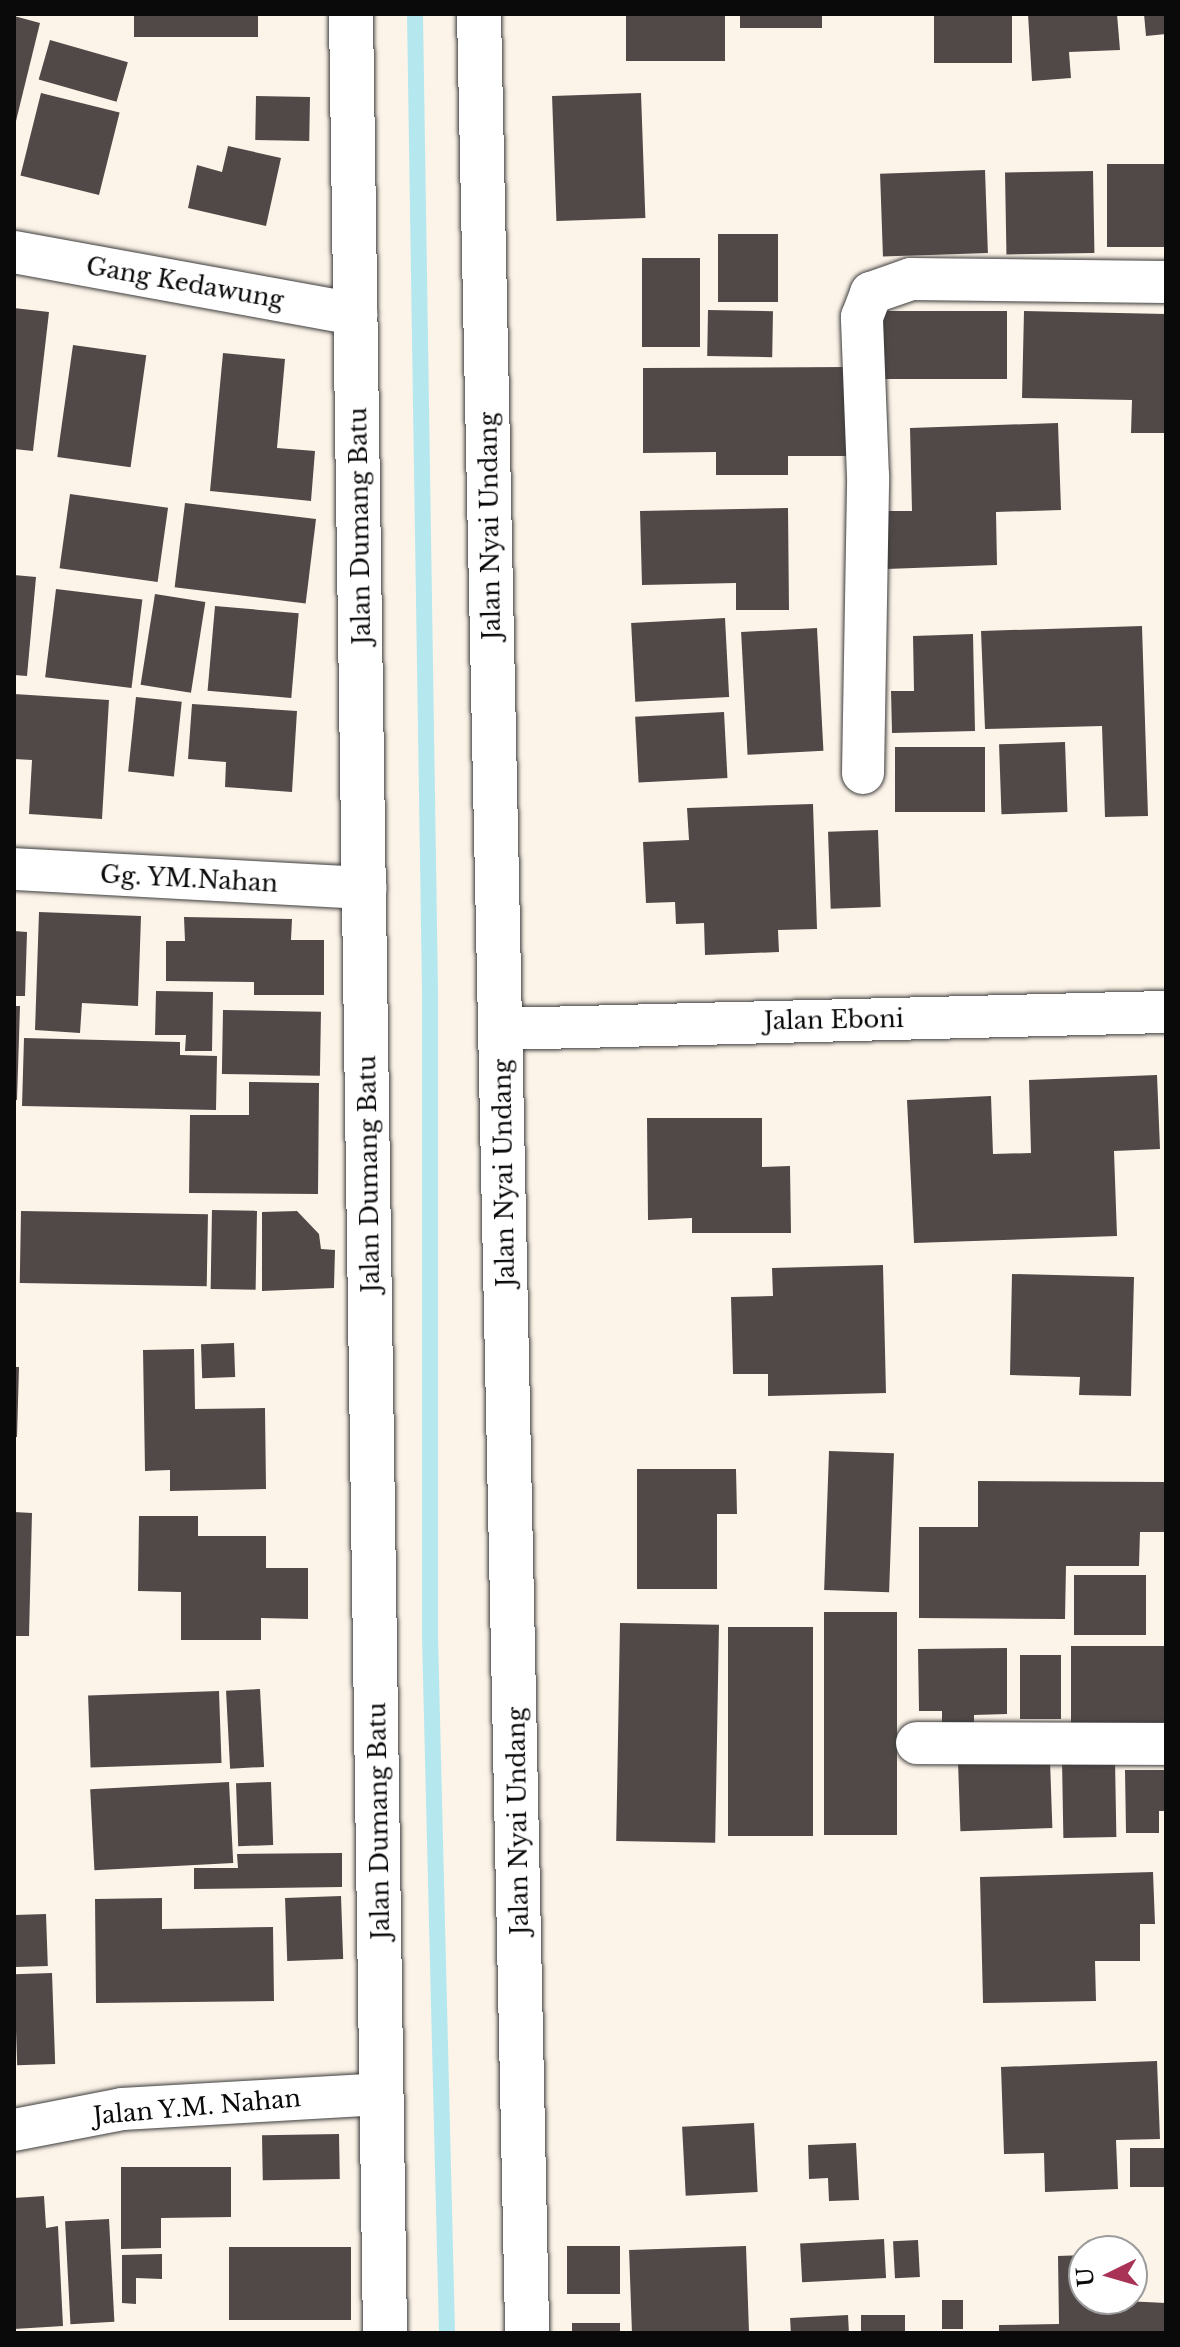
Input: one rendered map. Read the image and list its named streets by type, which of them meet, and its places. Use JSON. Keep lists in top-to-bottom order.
{
  "streets": {
    "street": [
      "Gang Kedawung",
      "Jalan Dumang Batu",
      "Jalan Nyai Undang",
      "Gg. YM.Nahan",
      "Jalan Eboni",
      "Jalan Y.M. Nahan"
    ]
  },
  "crossings": [
    ["Gang Kedawung", "Jalan Dumang Batu"],
    ["Jalan Dumang Batu", "Gg. YM.Nahan"],
    ["Jalan Dumang Batu", "Jalan Y.M. Nahan"],
    ["Jalan Nyai Undang", "Jalan Eboni"]
  ],
  "north": "left"
}
